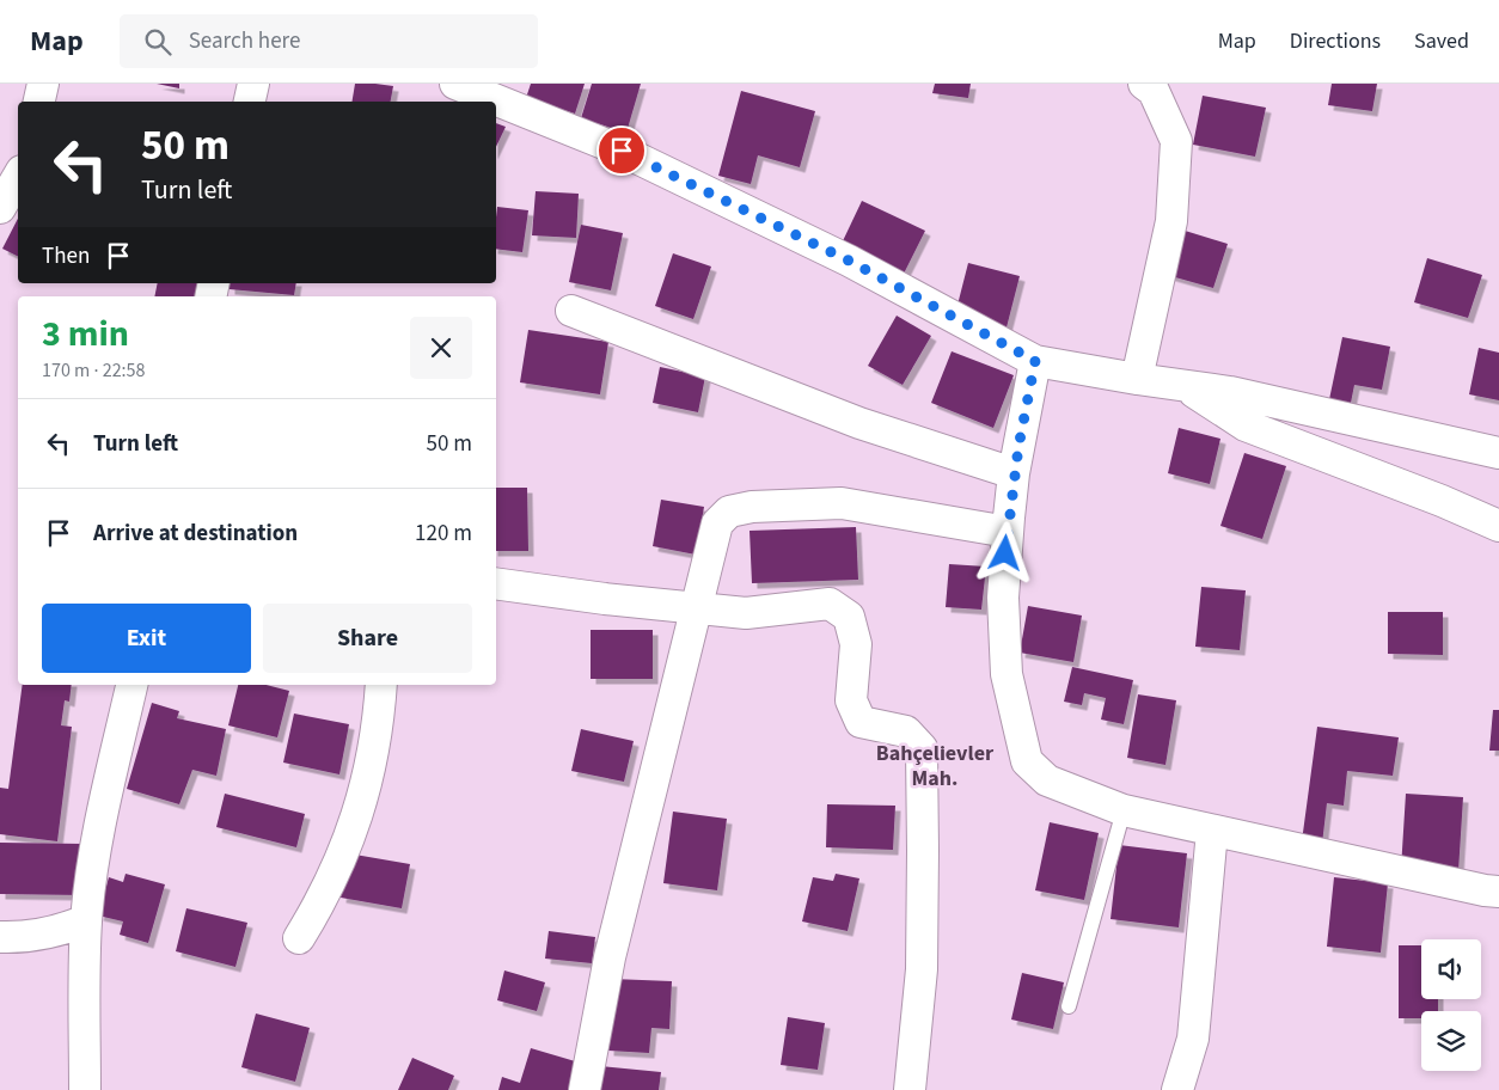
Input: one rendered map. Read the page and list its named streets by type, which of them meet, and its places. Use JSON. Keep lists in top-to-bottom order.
{
  "districts": ["Bahçelievler Mah."],
  "page": {
    "header": "Map",
    "search": "Search here",
    "nav": ["Map", "Directions", "Saved"],
    "turn": ["50 m", "Turn left"],
    "then": "Then",
    "heading": ["3 min", "170 m · 22:58"],
    "list": [
      {
        "name": "Turn left",
        "value": "50 m"
      },
      {
        "name": "Arrive at destination",
        "value": "120 m"
      }
    ],
    "buttons": ["Exit", "Share"]
  }
}
